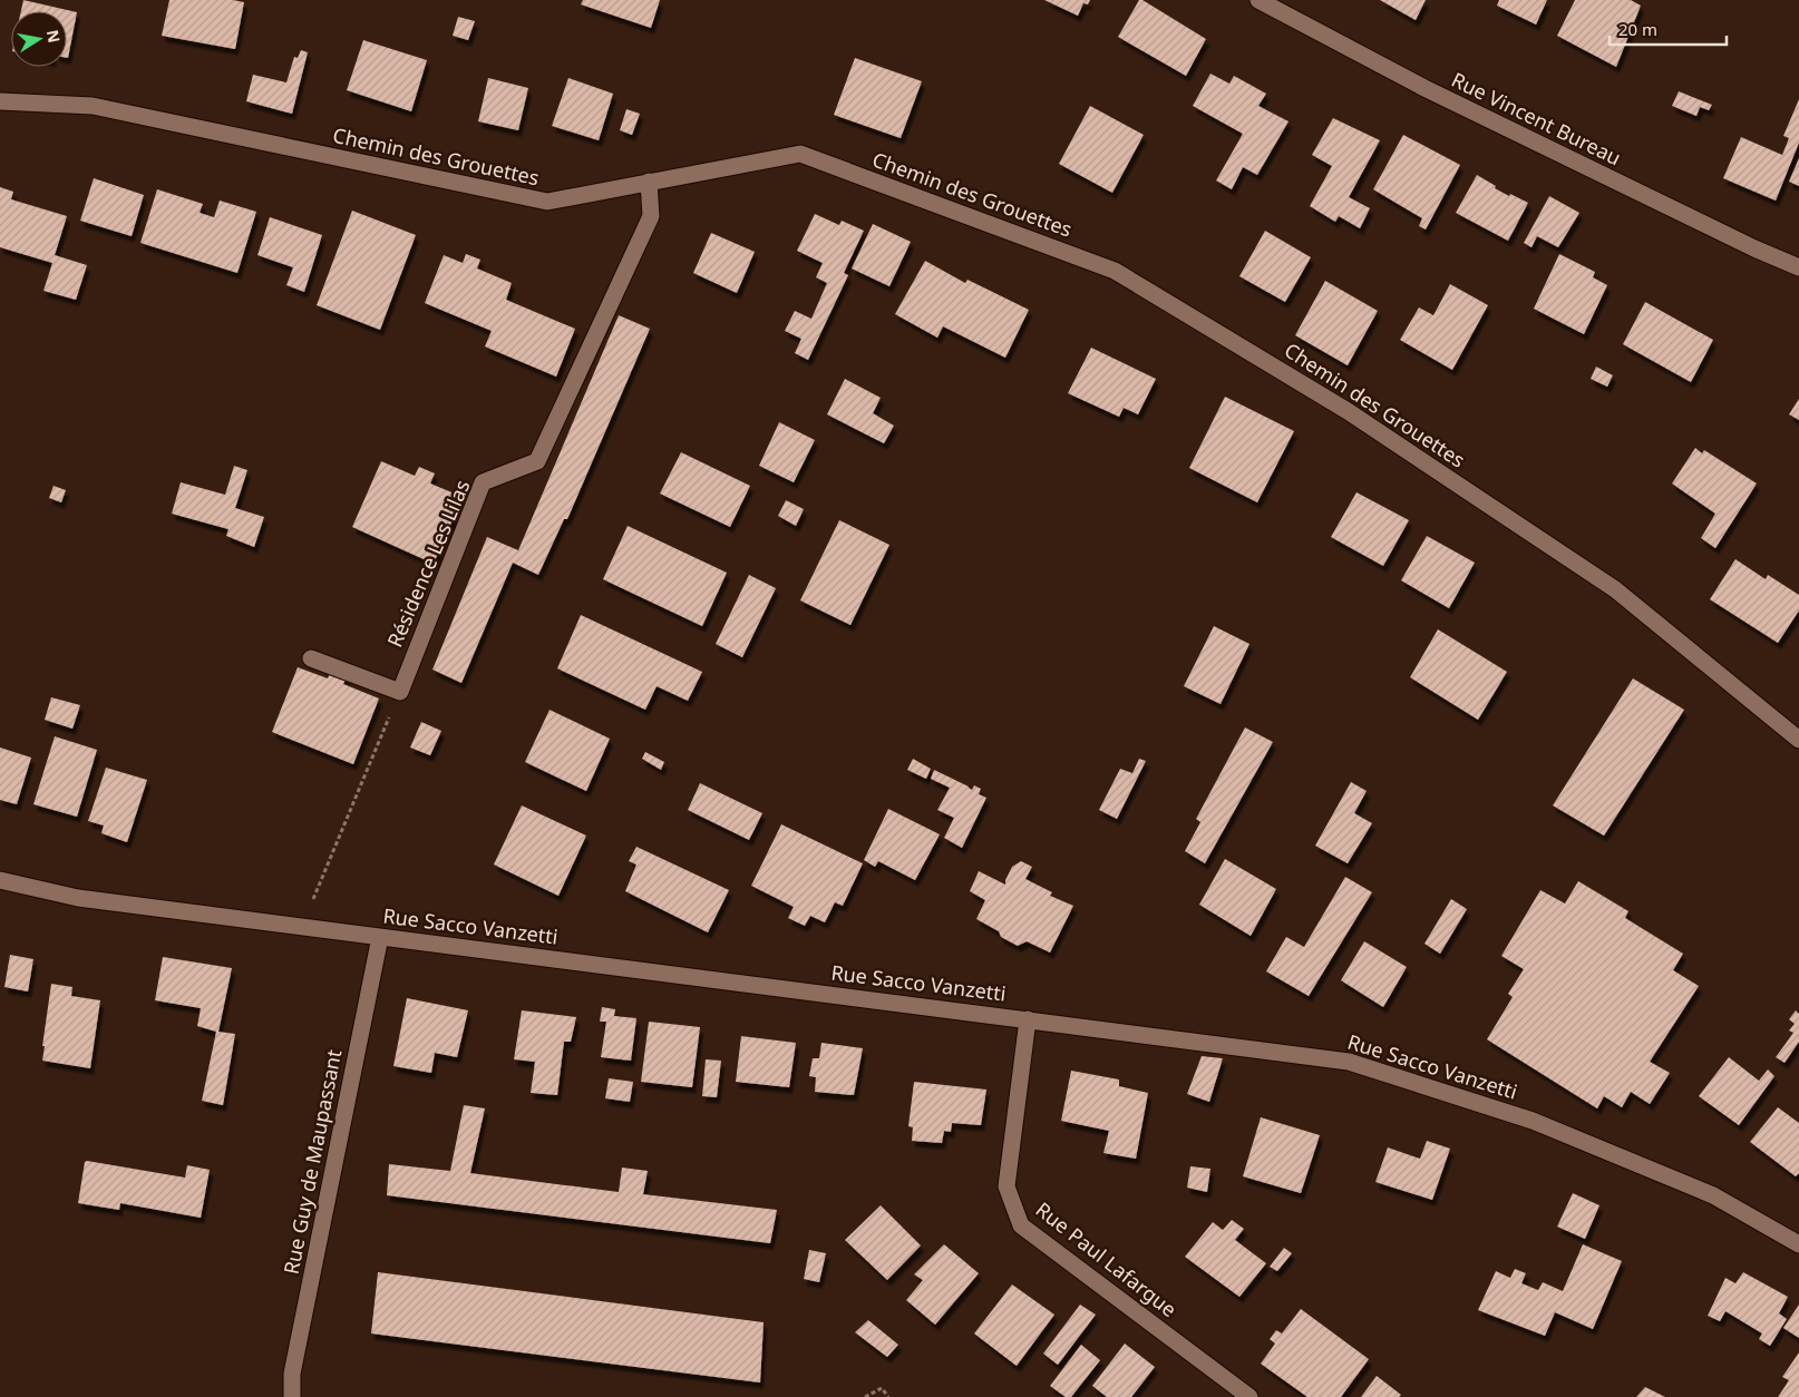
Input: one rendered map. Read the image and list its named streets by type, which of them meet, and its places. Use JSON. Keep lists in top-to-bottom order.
{
  "streets": {
    "street": [
      "Rue Vincent Bureau",
      "Chemin des Grouettes",
      "Résidence Les Lilas",
      "Rue Sacco Vanzetti",
      "Rue Guy de Maupassant",
      "Rue Paul Lafargue"
    ]
  },
  "crossings": [
    ["Chemin des Grouettes", "Résidence Les Lilas"],
    ["Rue Sacco Vanzetti", "Rue Guy de Maupassant"],
    ["Rue Sacco Vanzetti", "Rue Paul Lafargue"]
  ],
  "scale_bar": "20 m",
  "north": "right"
}
